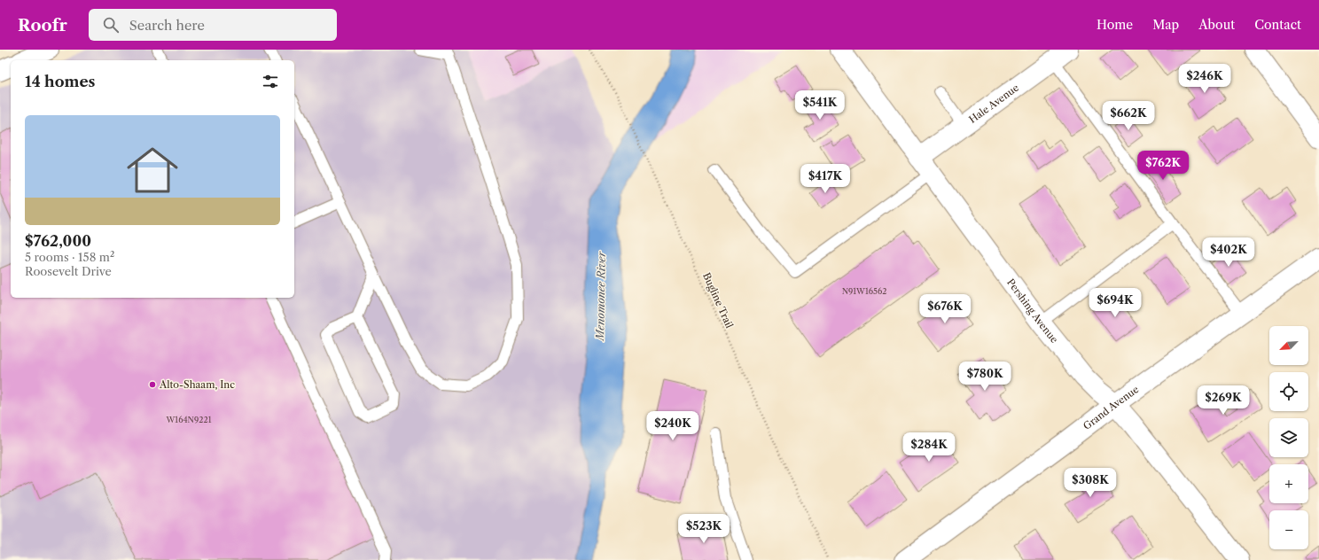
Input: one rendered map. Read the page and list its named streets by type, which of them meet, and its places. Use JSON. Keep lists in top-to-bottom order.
{
  "streets": {
    "street": ["Hale Avenue", "Pershing Avenue", "Grand Avenue"],
    "path": ["Bugline Trail"]
  },
  "crossings": [
    ["Hale Avenue", "Pershing Avenue"],
    ["Pershing Avenue", "Grand Avenue"]
  ],
  "water": ["Menomonee River"],
  "places": ["Alto-Shaam, Inc"],
  "house_numbers": ["N91W16562", "W164N9221"],
  "north": "bottom left",
  "page": {
    "header": "Roofr",
    "search": "Search here",
    "nav": [
      "Home",
      "Map",
      "About",
      "Contact"
    ],
    "heading": "14 homes",
    "price": [
      "$246K",
      "$541K",
      "$662K",
      "$762K",
      "$417K",
      "$402K",
      "$694K",
      "$676K",
      "$780K",
      "$269K",
      "$240K",
      "$284K",
      "$308K",
      "$523K"
    ],
    "list": [
      {
        "name": "$762,000",
        "note": "5 rooms · 158 m² · Roosevelt Drive"
      }
    ],
    "map_buttons": ["+", "−"]
  }
}
